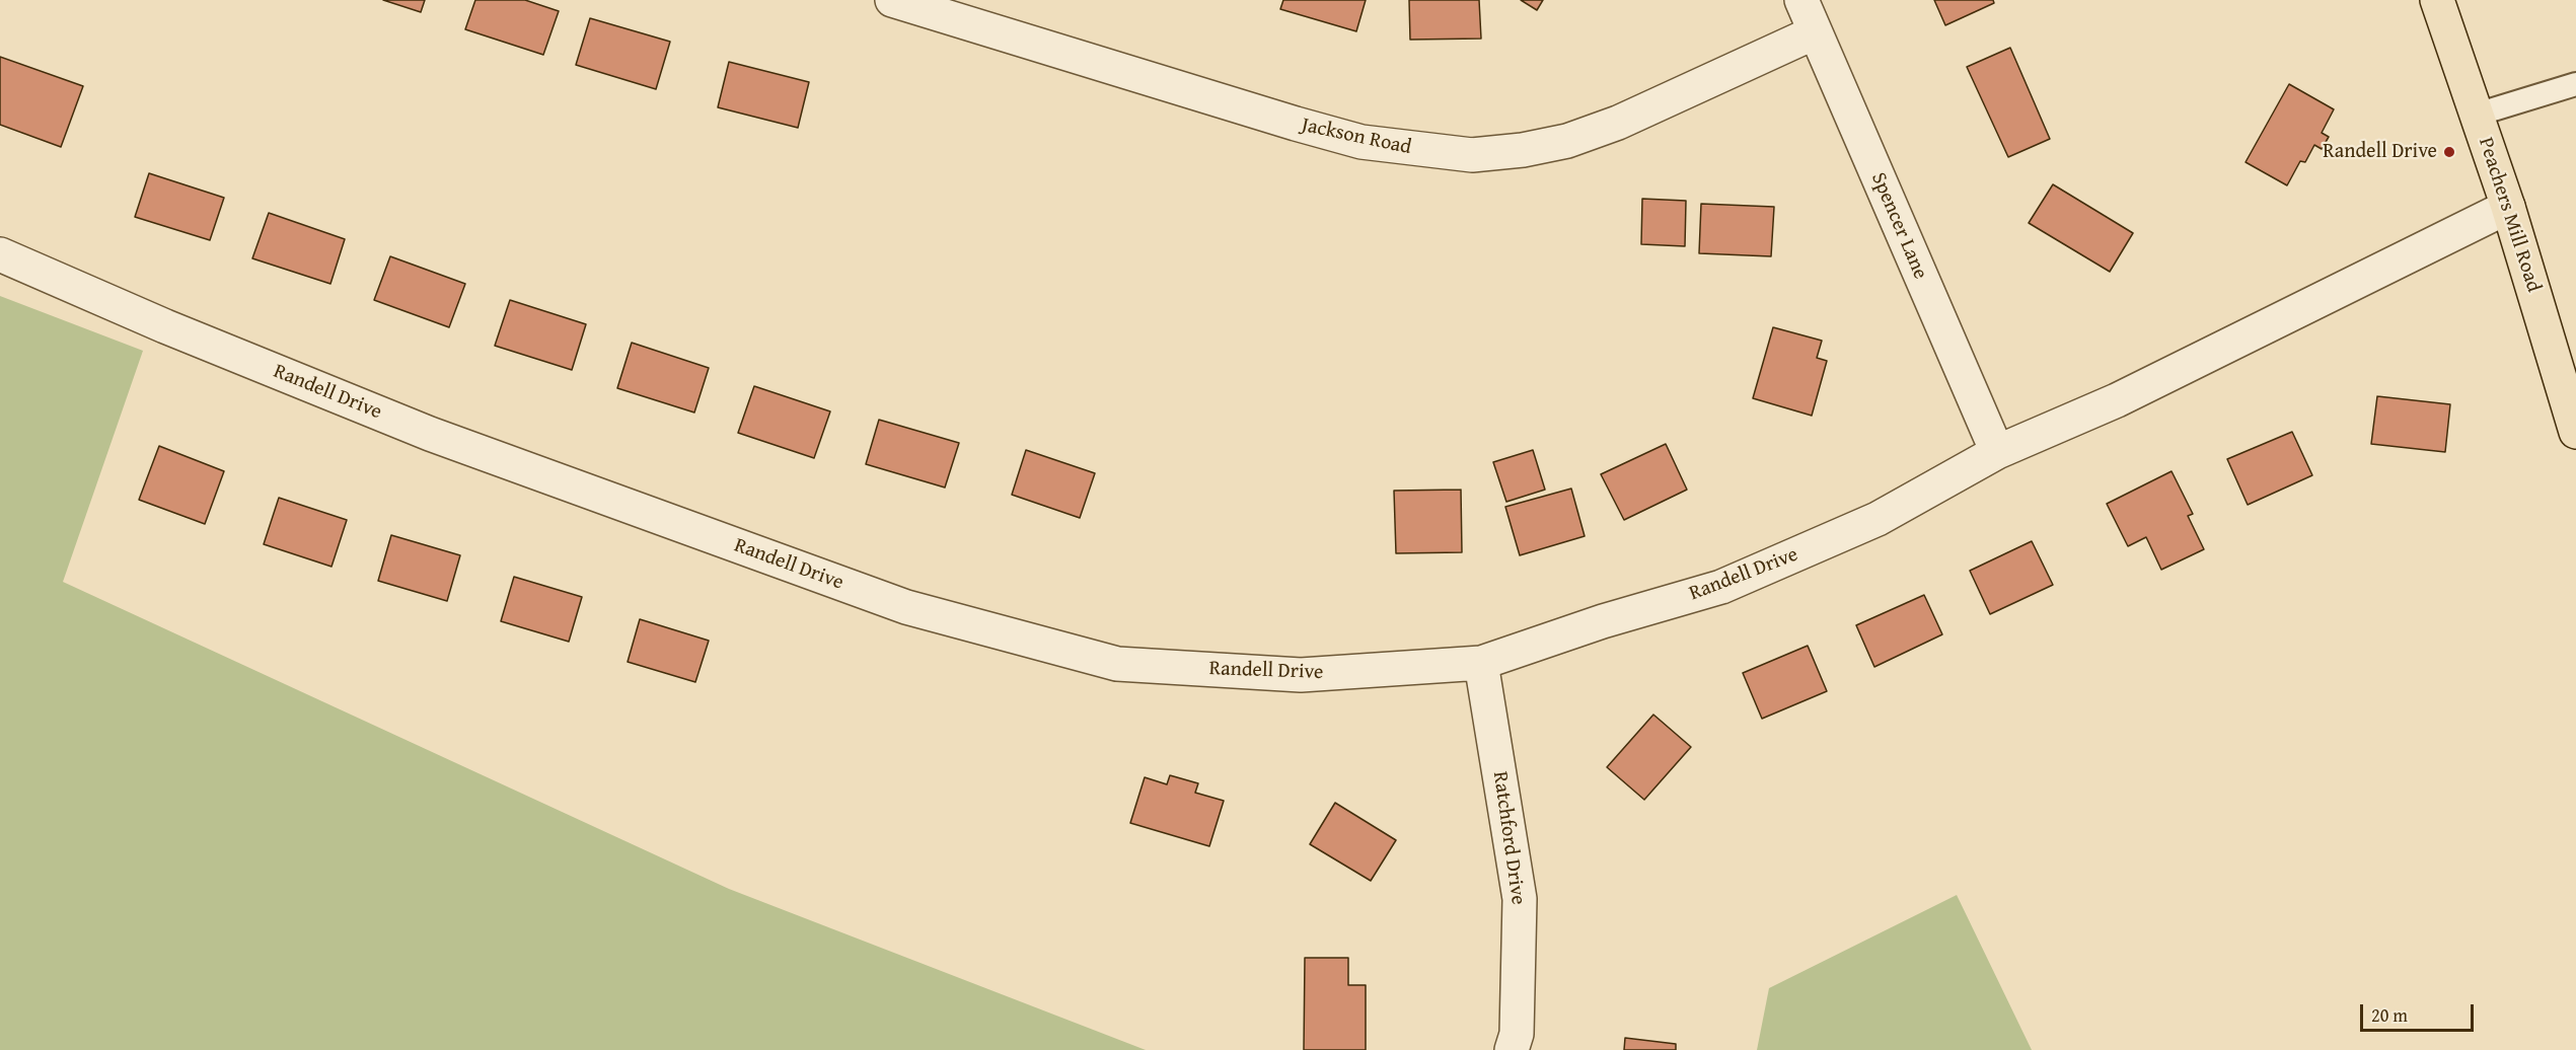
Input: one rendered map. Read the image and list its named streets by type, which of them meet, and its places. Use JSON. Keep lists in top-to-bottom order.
{
  "streets": {
    "main road": ["Peachers Mill Road"],
    "street": [
      "Jackson Road",
      "Spencer Lane",
      "Randell Drive",
      "Ratchford Drive"
    ]
  },
  "crossings": [
    ["Jackson Road", "Spencer Lane"],
    ["Peachers Mill Road", "Randell Drive"],
    ["Spencer Lane", "Randell Drive"],
    ["Randell Drive", "Ratchford Drive"]
  ],
  "places": ["Randell Drive"],
  "scale_bar": "20 m"
}
